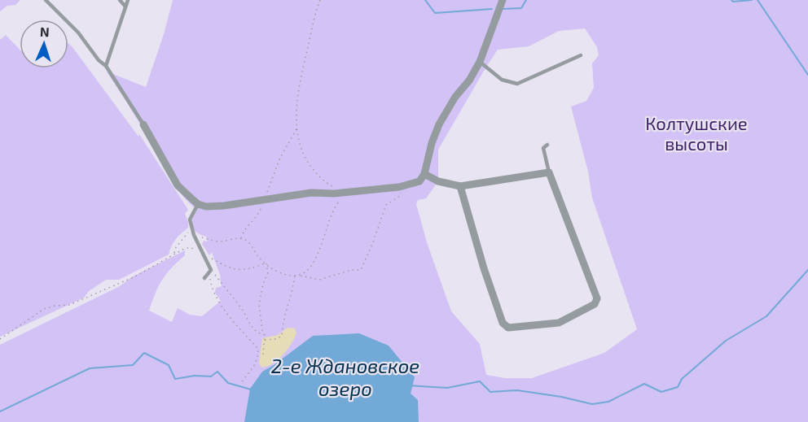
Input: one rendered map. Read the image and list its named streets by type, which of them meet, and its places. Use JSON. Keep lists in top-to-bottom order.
{
  "water": ["2-е Ждановское озеро"],
  "parks": ["Колтушские высоты"],
  "north": "top"
}
